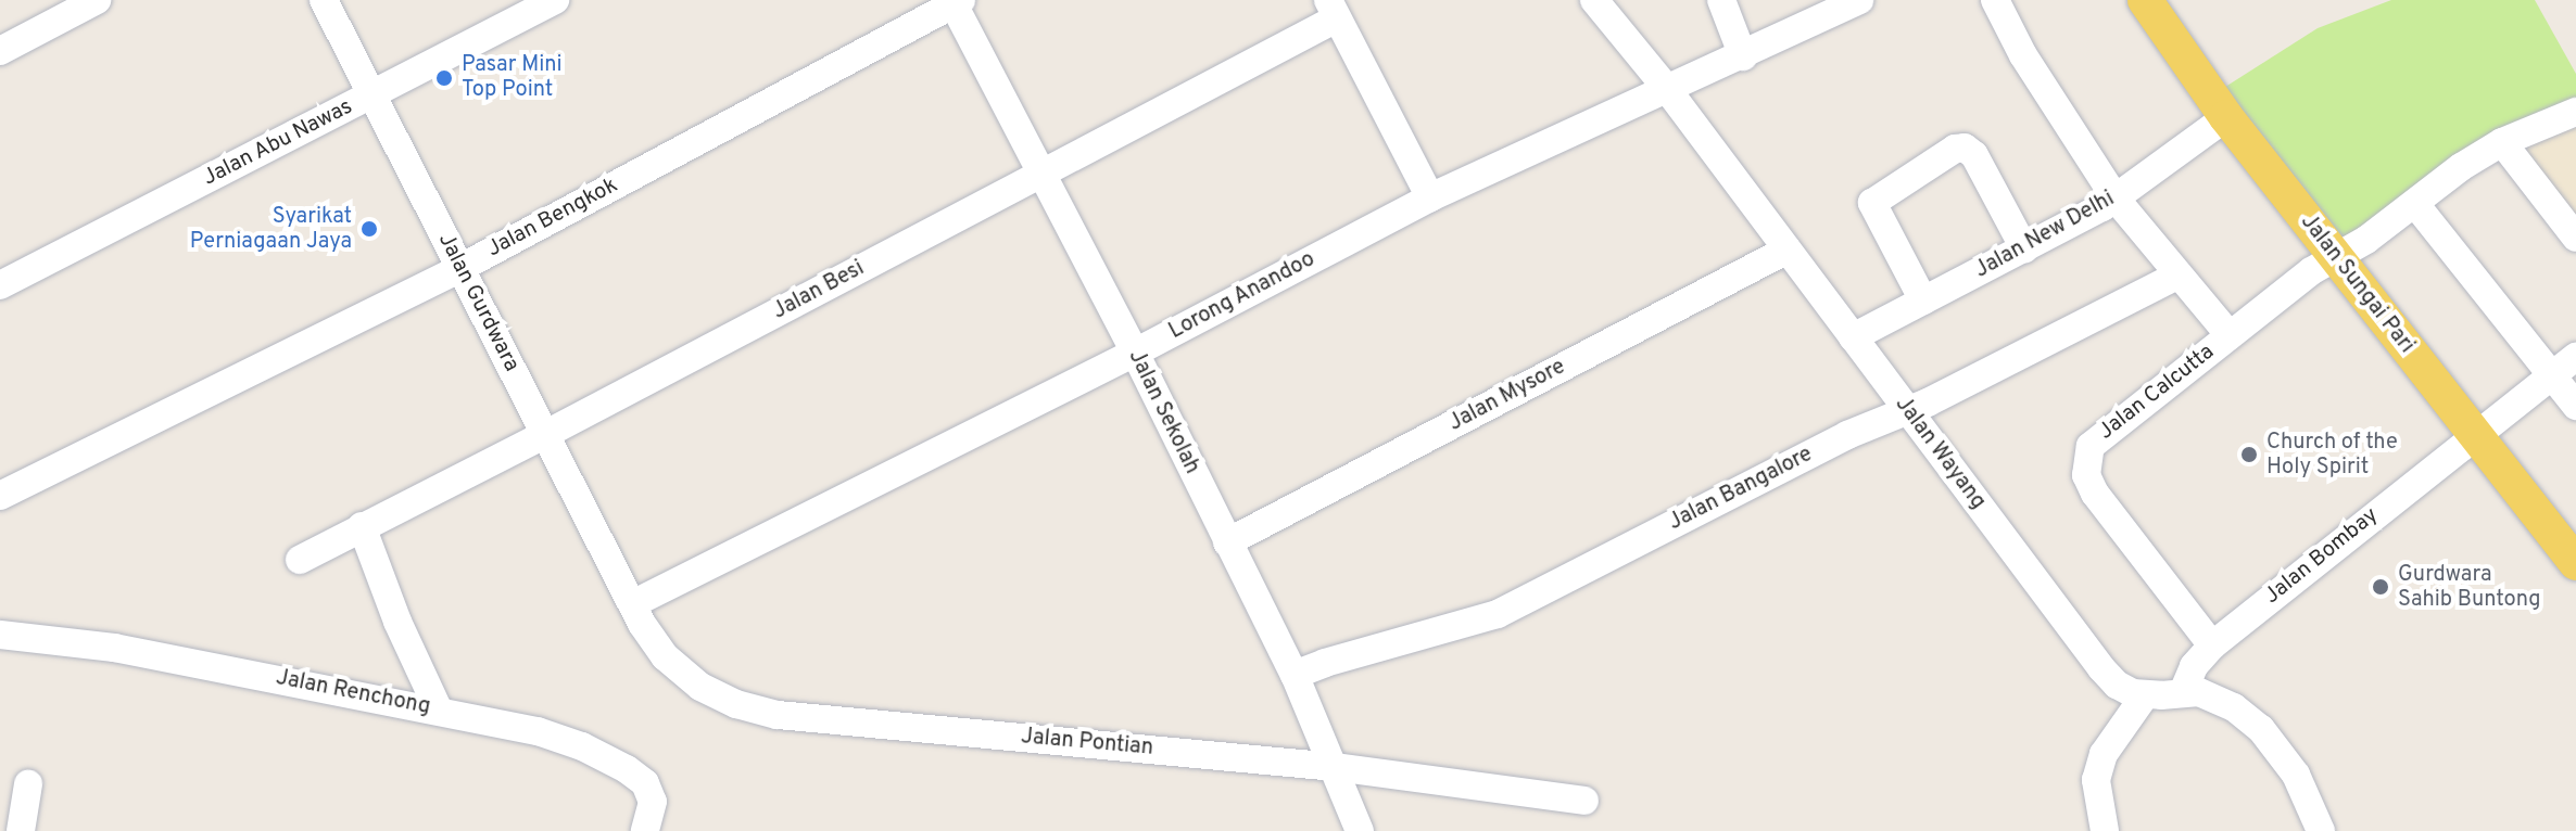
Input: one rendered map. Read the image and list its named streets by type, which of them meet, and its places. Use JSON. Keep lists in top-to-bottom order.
{
  "streets": {
    "main road": ["Jalan Sungai Pari"],
    "street": [
      "Jalan Abu Nawas",
      "Jalan Bengkok",
      "Jalan New Delhi",
      "Jalan Besi",
      "Lorong Anandoo",
      "Jalan Gurdwara",
      "Jalan Calcutta",
      "Jalan Mysore",
      "Jalan Sekolah",
      "Jalan Wayang",
      "Jalan Bangalore",
      "Jalan Bombay",
      "Jalan Renchong",
      "Jalan Pontian"
    ]
  },
  "crossings": [
    ["Jalan Abu Nawas", "Jalan Gurdwara"],
    ["Jalan Bengkok", "Jalan Gurdwara"],
    ["Jalan Bengkok", "Jalan Sekolah"],
    ["Jalan New Delhi", "Jalan Sungai Pari"],
    ["Jalan New Delhi", "Jalan Wayang"],
    ["Jalan Sungai Pari", "Jalan Calcutta"],
    ["Jalan Sungai Pari", "Jalan Bombay"],
    ["Jalan Besi", "Lorong Anandoo"],
    ["Jalan Besi", "Jalan Gurdwara"],
    ["Jalan Besi", "Jalan Sekolah"],
    ["Lorong Anandoo", "Jalan Gurdwara"],
    ["Lorong Anandoo", "Jalan Sekolah"],
    ["Lorong Anandoo", "Jalan Wayang"],
    ["Lorong Anandoo", "Jalan Pontian"],
    ["Jalan Gurdwara", "Jalan Pontian"],
    ["Jalan Calcutta", "Jalan Bombay"],
    ["Jalan Mysore", "Jalan Sekolah"],
    ["Jalan Mysore", "Jalan Wayang"],
    ["Jalan Sekolah", "Jalan Bangalore"],
    ["Jalan Sekolah", "Jalan Pontian"],
    ["Jalan Wayang", "Jalan Bangalore"]
  ],
  "places": [
    "Pasar Mini Top Point",
    "Syarikat Perniagaan Jaya",
    "Church of the Holy Spirit",
    "Gurdwara Sahib Buntong"
  ]
}
